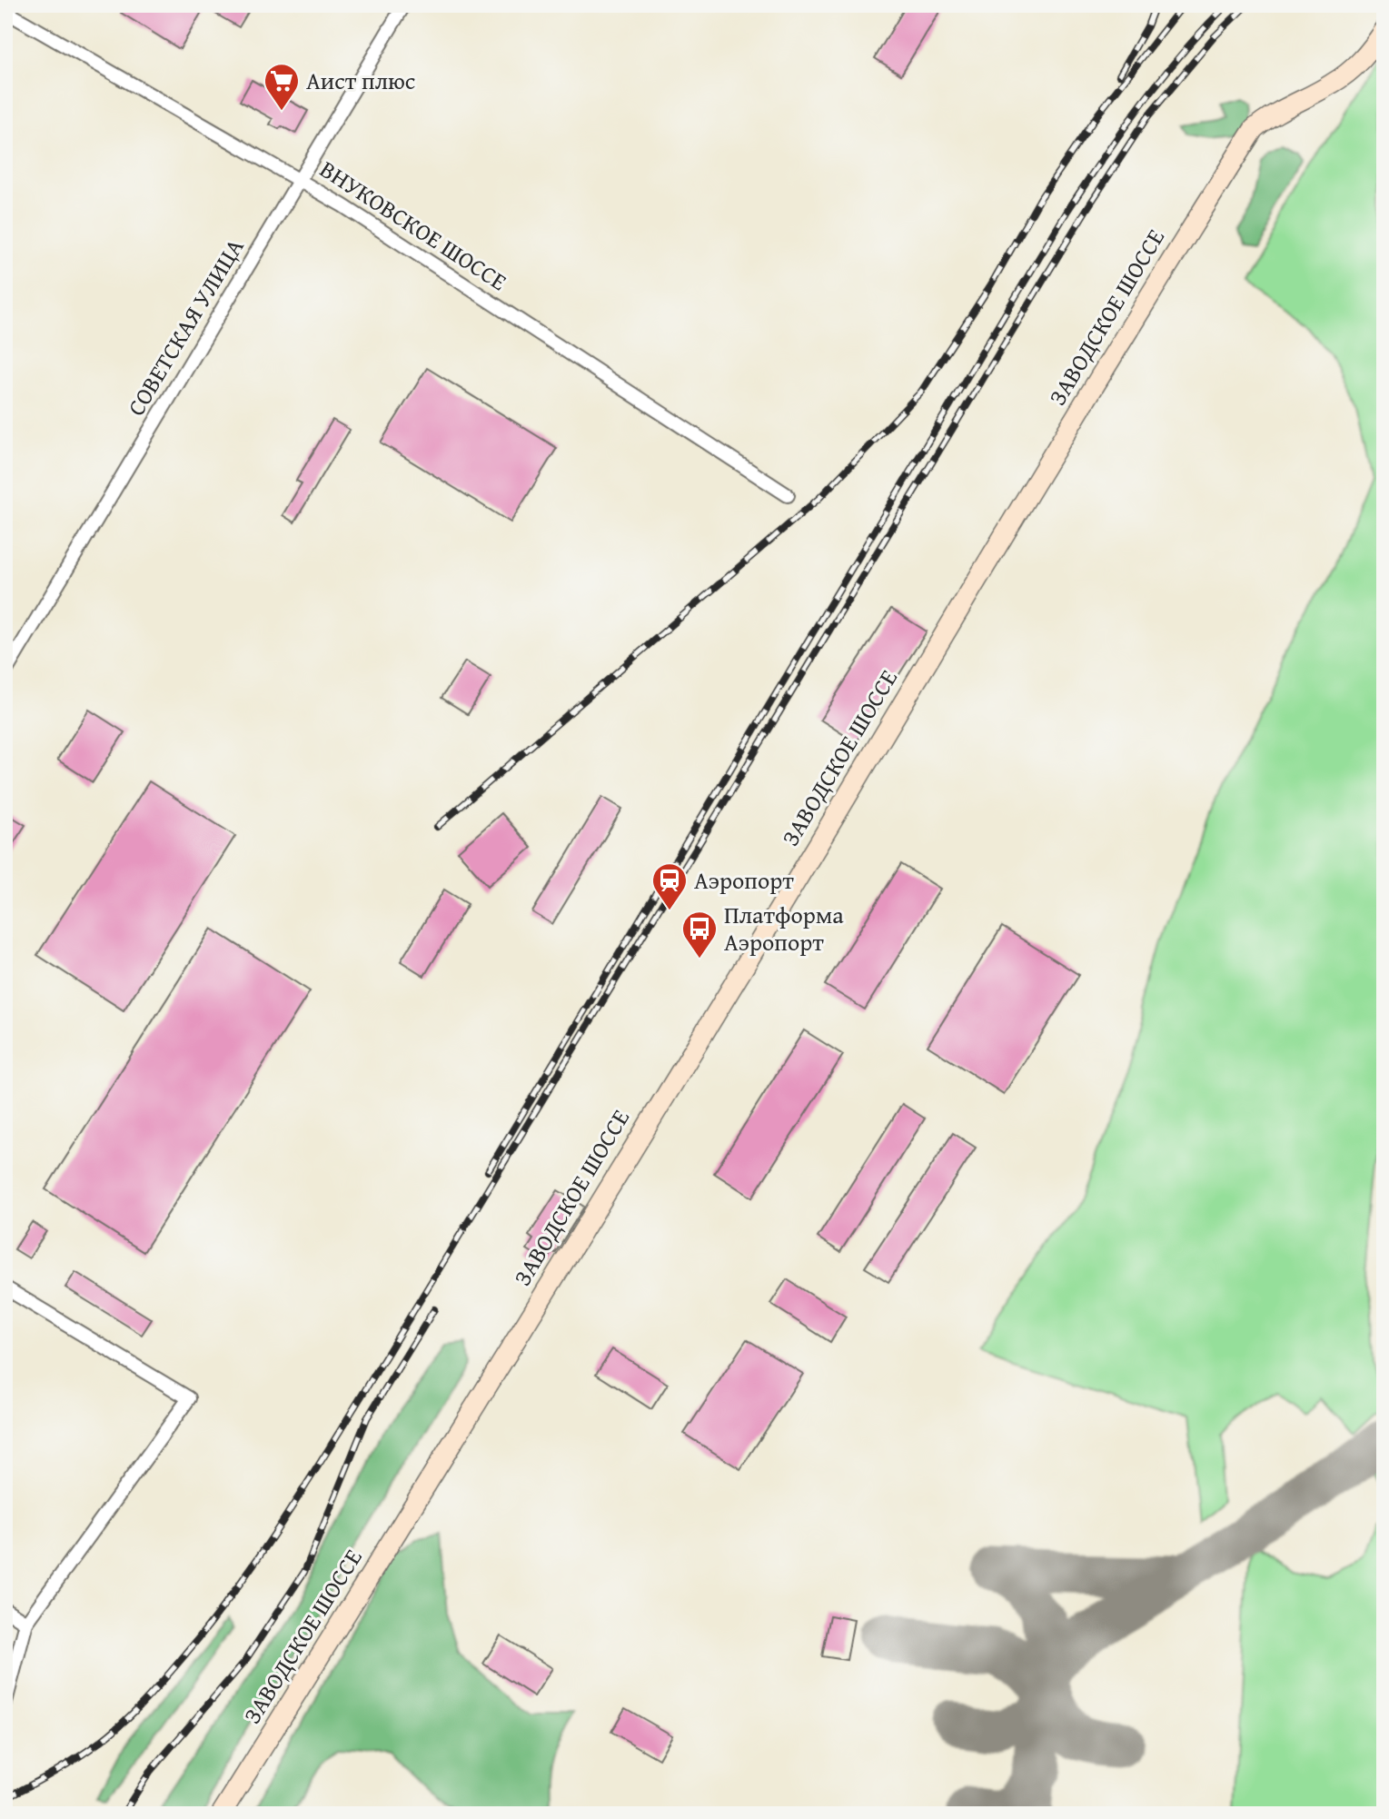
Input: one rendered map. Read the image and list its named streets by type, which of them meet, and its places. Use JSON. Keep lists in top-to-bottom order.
{
  "streets": {
    "street": ["ВНУКОВСКОЕ ШОССЕ", "ЗАВОДСКОЕ ШОССЕ", "СОВЕТСКАЯ УЛИЦА"]
  },
  "crossings": [
    ["ВНУКОВСКОЕ ШОССЕ", "СОВЕТСКАЯ УЛИЦА"]
  ],
  "places": {
    "supermarket": ["Аист плюс"],
    "station": ["Аэропорт"],
    "bus stop": ["Платформа Аэропорт"]
  }
}
